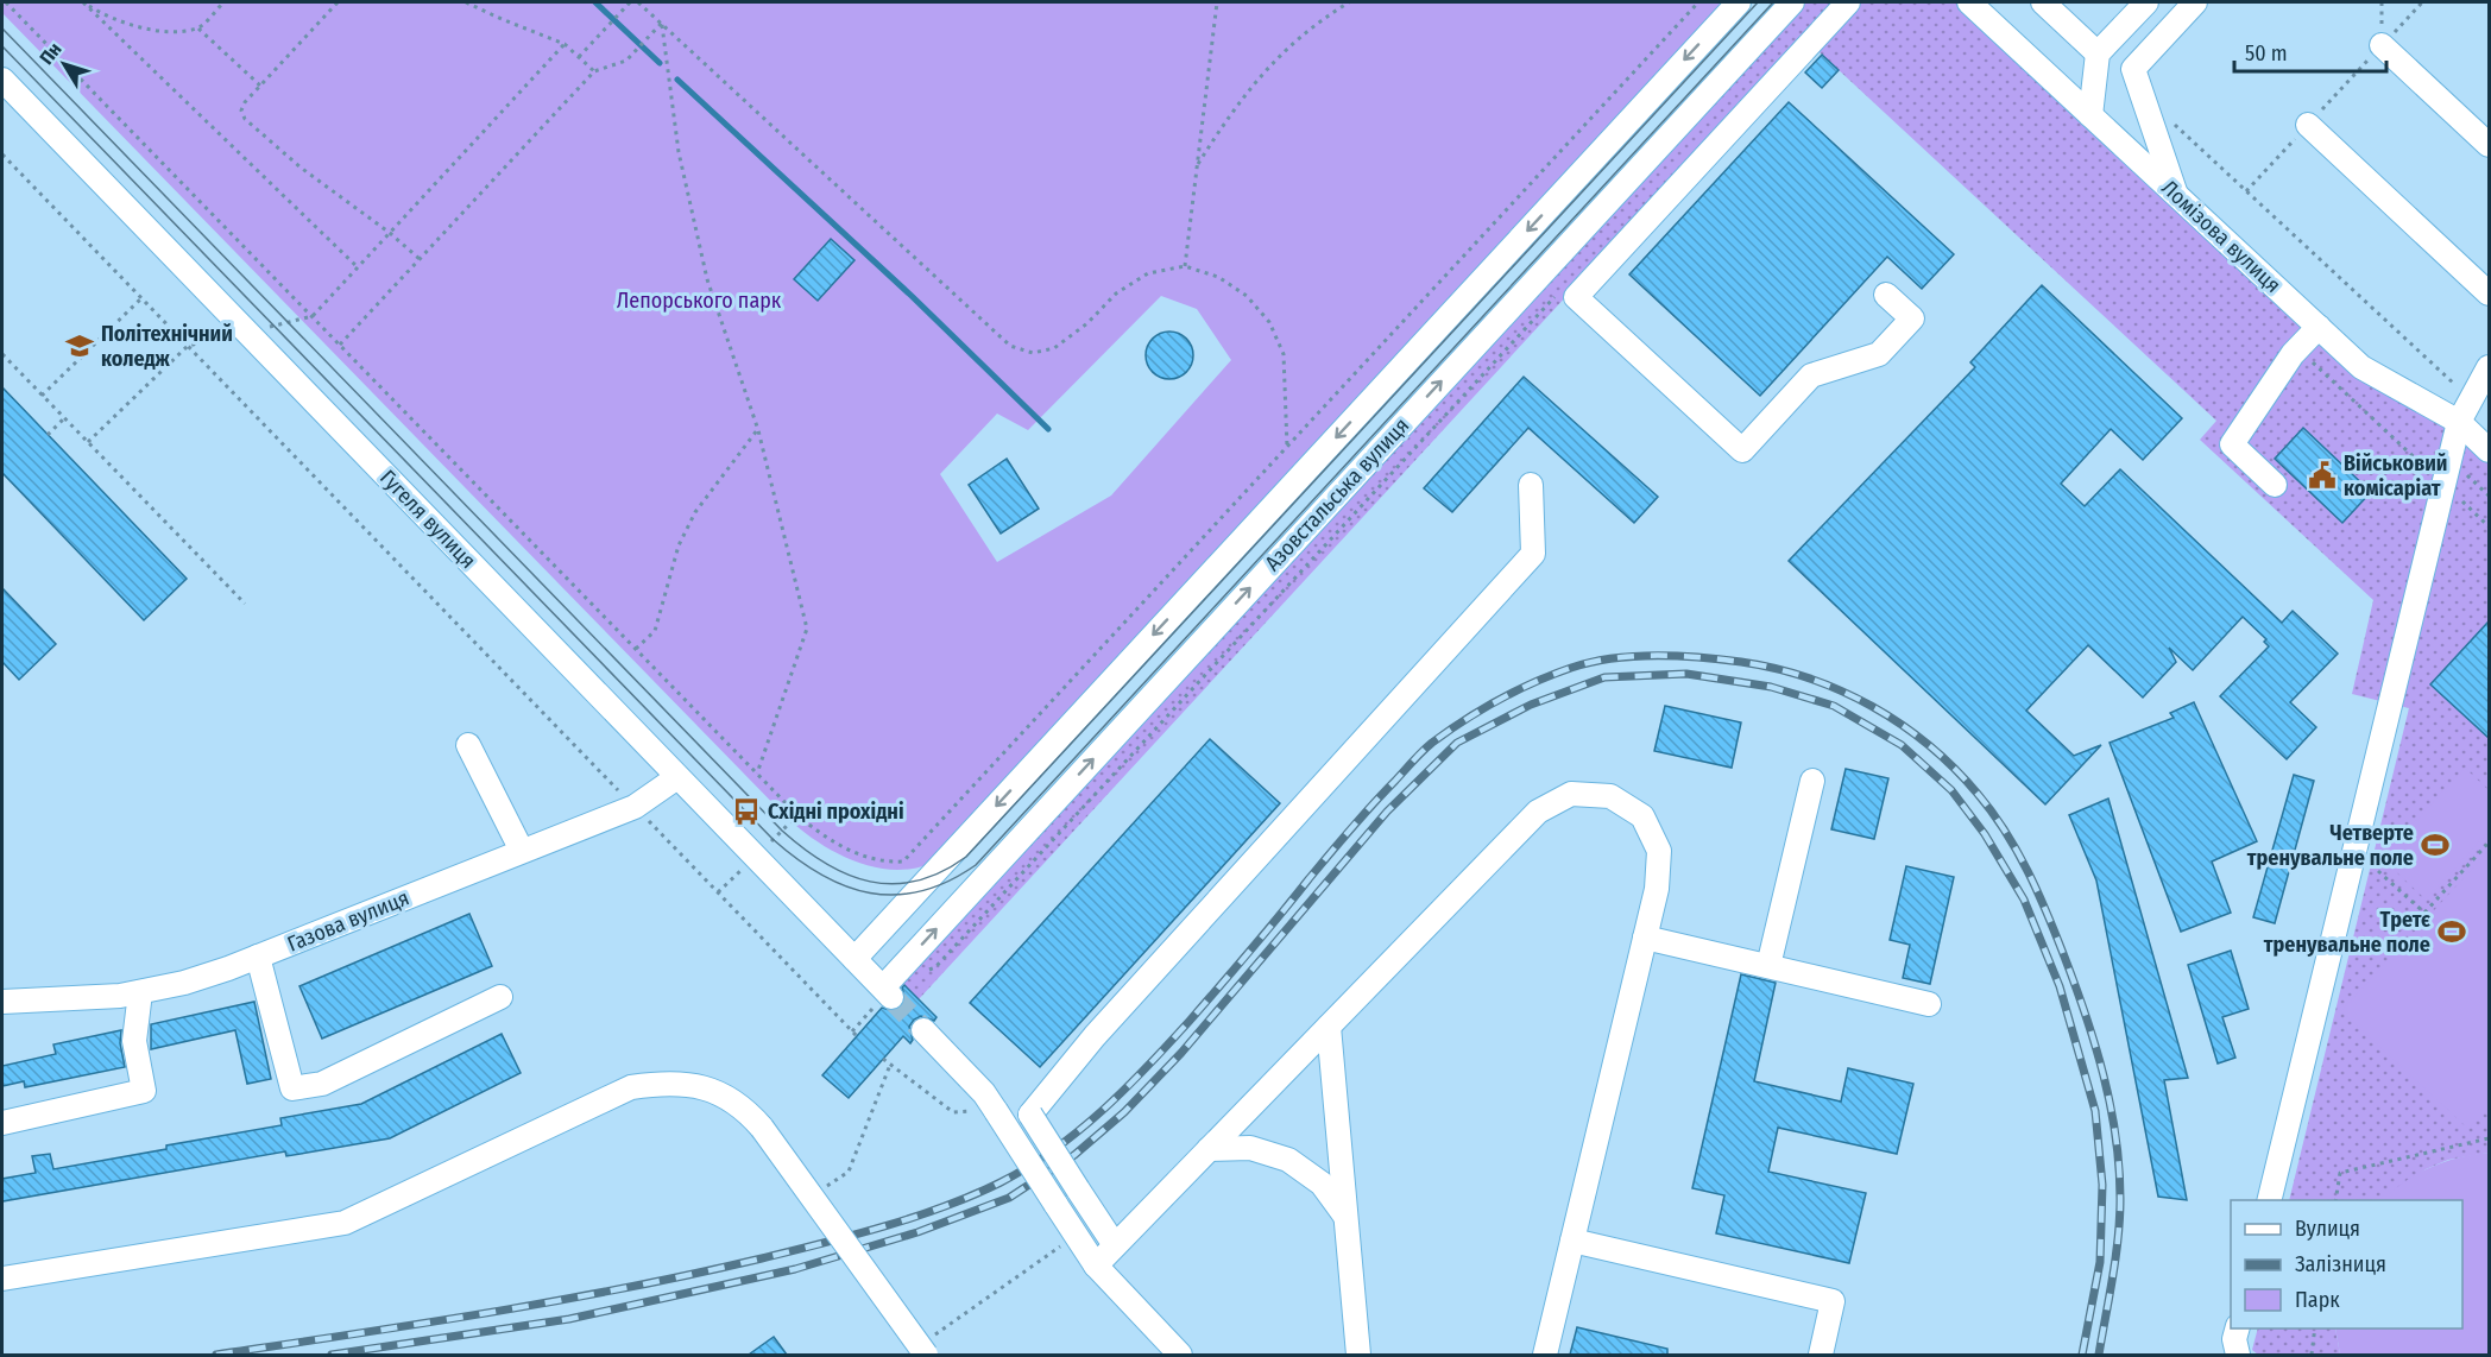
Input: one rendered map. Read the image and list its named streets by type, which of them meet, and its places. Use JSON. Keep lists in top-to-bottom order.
{
  "streets": {
    "street": [
      "Ломізова вулиця",
      "Азовстальська вулиця",
      "Гугеля вулиця",
      "Газова вулиця"
    ]
  },
  "crossings": [
    ["Азовстальська вулиця", "Гугеля вулиця"],
    ["Гугеля вулиця", "Газова вулиця"]
  ],
  "parks": ["Лепорського парк"],
  "places": {
    "school or university": ["Політехнічний коледж"],
    "public building": ["Військовий комісаріат"],
    "bus stop": ["Східні прохідні"],
    "sports": ["Четверте тренувальне поле", "Третє тренувальне поле"]
  },
  "legend": ["Вулиця", "Залізниця", "Парк"],
  "scale_bar": "50 m",
  "north": "top left"
}
